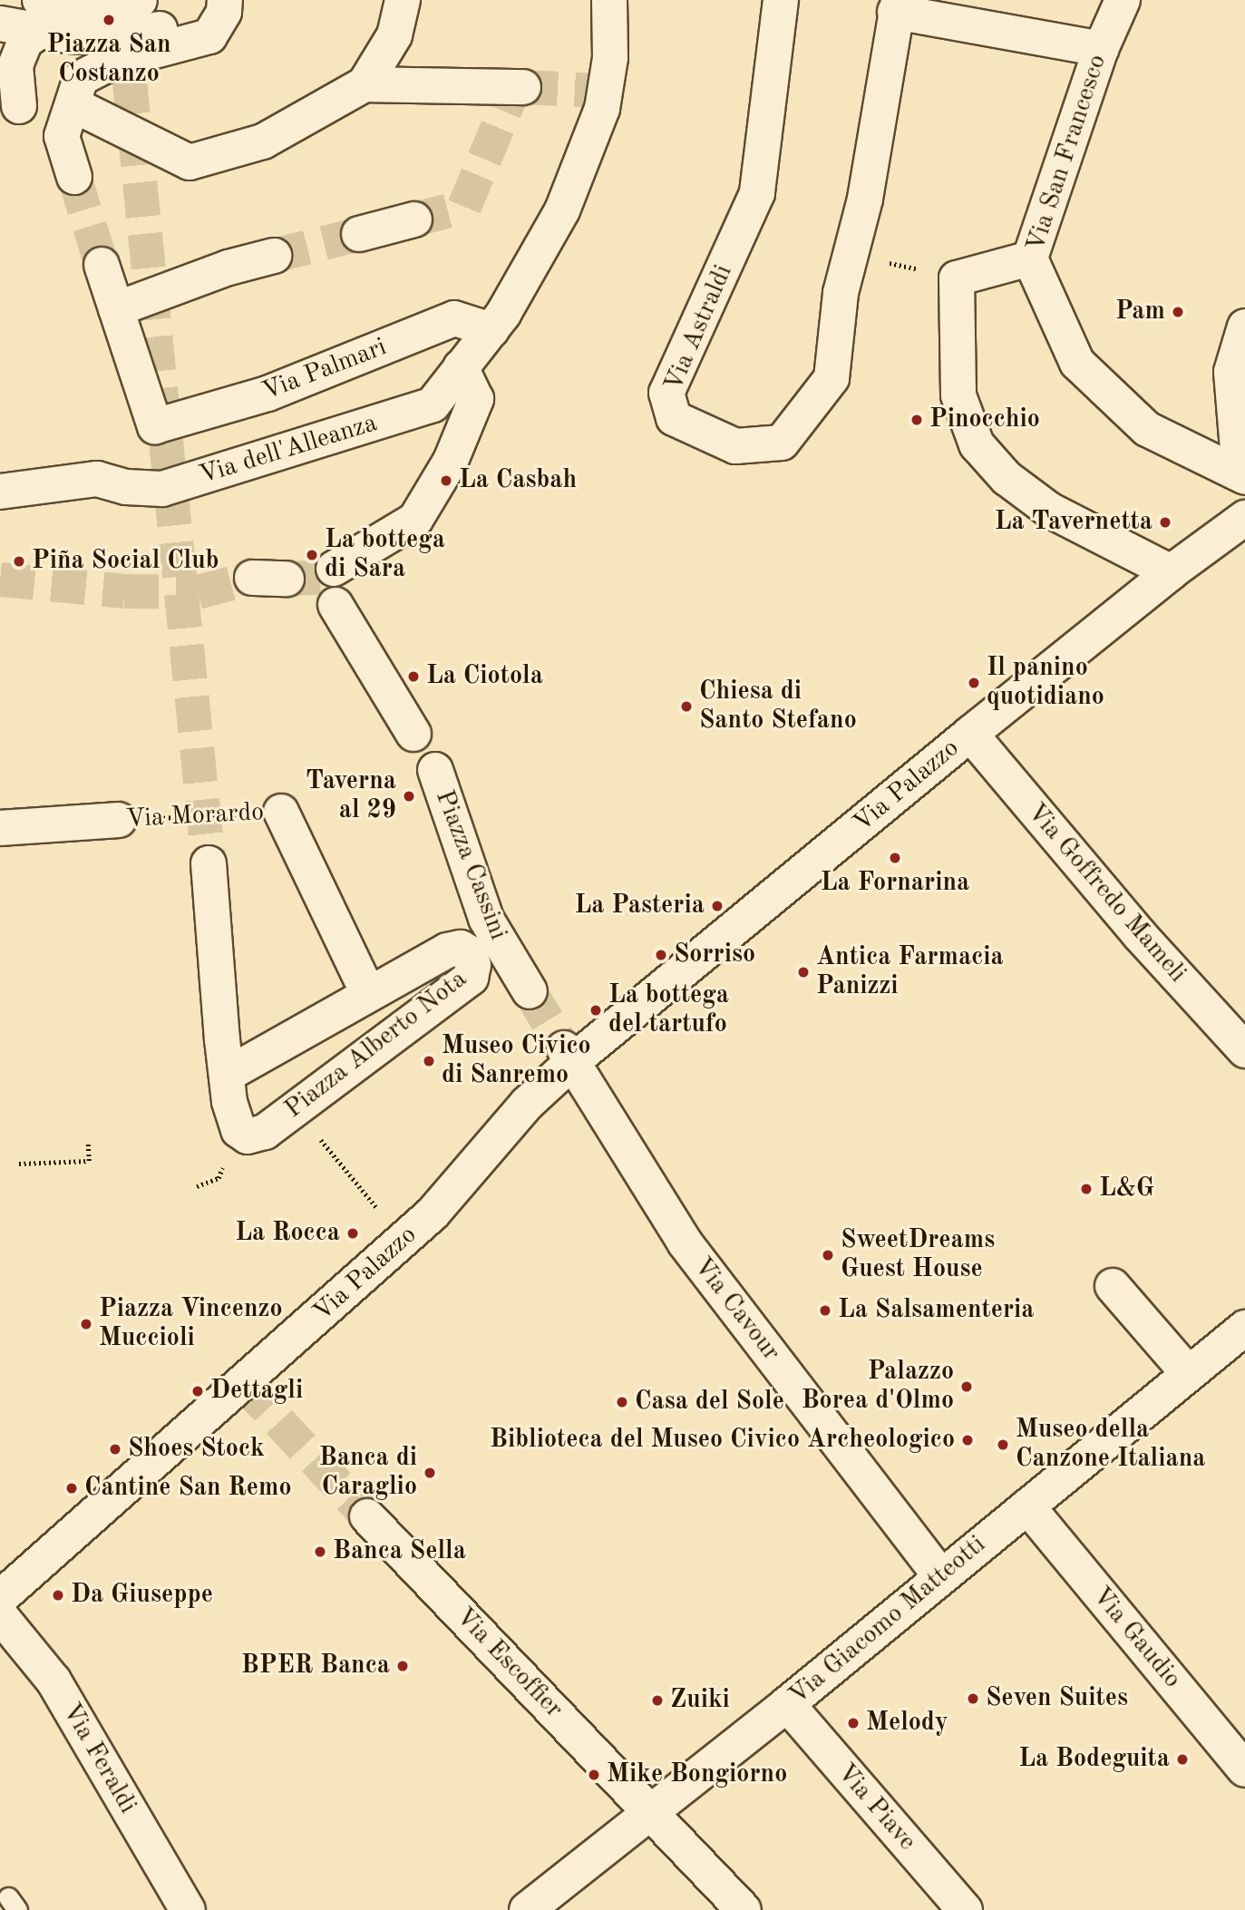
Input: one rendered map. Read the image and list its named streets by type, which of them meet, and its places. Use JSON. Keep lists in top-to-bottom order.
{
  "streets": {
    "street": [
      "Via San Francesco",
      "Via Astraldi",
      "Via Palmari",
      "Via dell'Alleanza",
      "Via Palazzo",
      "Via Morardo",
      "Piazza Cassini",
      "Via Goffredo Mameli",
      "Piazza Alberto Nota",
      "Via Cavour",
      "Via Giacomo Matteotti",
      "Via Gaudio",
      "Via Escoffier",
      "Via Feraldi",
      "Via Piave"
    ]
  },
  "crossings": [
    ["Via San Francesco", "Via Astraldi"],
    ["Via Palmari", "Via dell'Alleanza"],
    ["Via Palazzo", "Via Goffredo Mameli"],
    ["Via Palazzo", "Via Cavour"],
    ["Via Cavour", "Via Giacomo Matteotti"],
    ["Via Giacomo Matteotti", "Via Gaudio"],
    ["Via Giacomo Matteotti", "Via Escoffier"],
    ["Via Giacomo Matteotti", "Via Piave"]
  ],
  "places": [
    "Piazza San Costanzo",
    "Pam",
    "Pinocchio",
    "La Casbah",
    "La Tavernetta",
    "La bottega di Sara",
    "Piña Social Club",
    "La Ciotola",
    "Il panino quotidiano",
    "Chiesa di Santo Stefano",
    "Taverna al 29",
    "La Fornarina",
    "La Pasteria",
    "Sorriso",
    "Antica Farmacia Panizzi",
    "La bottega del tartufo",
    "Museo Civico di Sanremo",
    "L&G",
    "La Rocca",
    "SweetDreams Guest House",
    "La Salsamenteria",
    "Piazza Vincenzo Muccioli",
    "Palazzo Borea d'Olmo",
    "Dettagli",
    "Casa del Sole",
    "Biblioteca del Museo Civico Archeologico",
    "Museo della Canzone Italiana",
    "Shoes Stock",
    "Banca di Caraglio",
    "Cantine San Remo",
    "Banca Sella",
    "Da Giuseppe",
    "BPER Banca",
    "Seven Suites",
    "Zuiki",
    "Melody",
    "La Bodeguita",
    "Mike Bongiorno"
  ]
}
